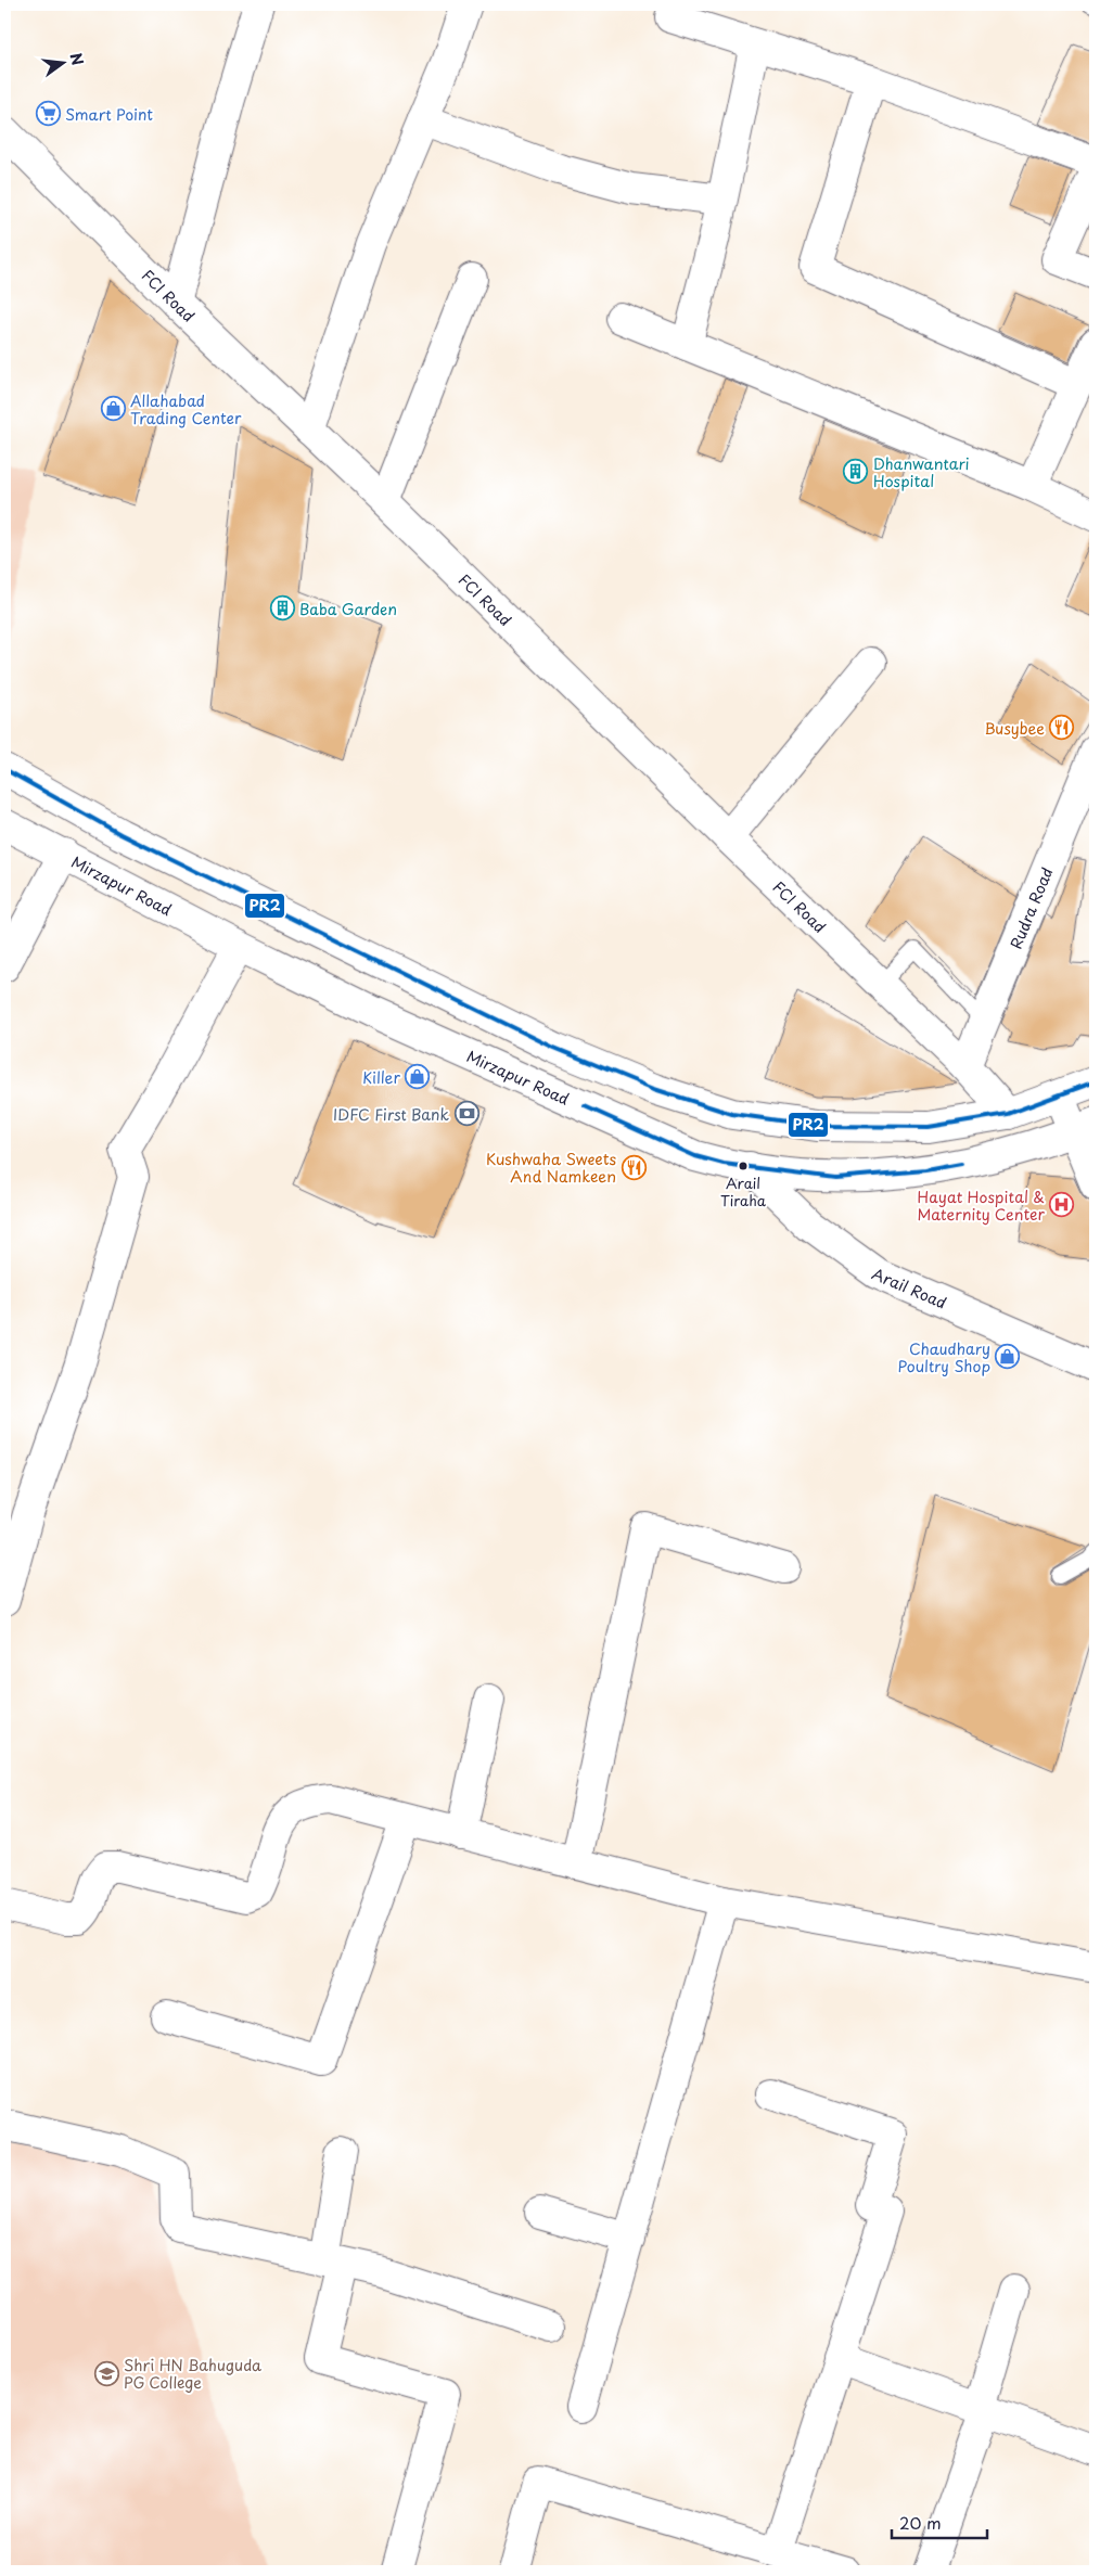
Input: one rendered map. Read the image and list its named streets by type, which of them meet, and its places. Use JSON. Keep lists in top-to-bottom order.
{
  "streets": {
    "main road": [
      "FCI Road",
      "Mirzapur Road",
      "Rudra Road",
      "Arail Road"
    ]
  },
  "crossings": [
    ["FCI Road", "Rudra Road"],
    ["Mirzapur Road", "Arail Road"]
  ],
  "places": {
    "supermarket": ["Smart Point"],
    "shop": ["Allahabad Trading Center", "Killer", "Chaudhary Poultry Shop"],
    "building": ["Dhanwantari Hospital", "Baba Garden"],
    "restaurant": ["Busybee", "Kushwaha Sweets And Namkeen"],
    "bank": ["IDFC First Bank"],
    "other": ["Arail Tiraha"],
    "hospital": ["Hayat Hospital & Maternity Center"],
    "school or university": ["Shri HN Bahuguda PG College"]
  },
  "lines": ["transit line PR2"],
  "scale_bar": "20 m",
  "north": "right"
}
